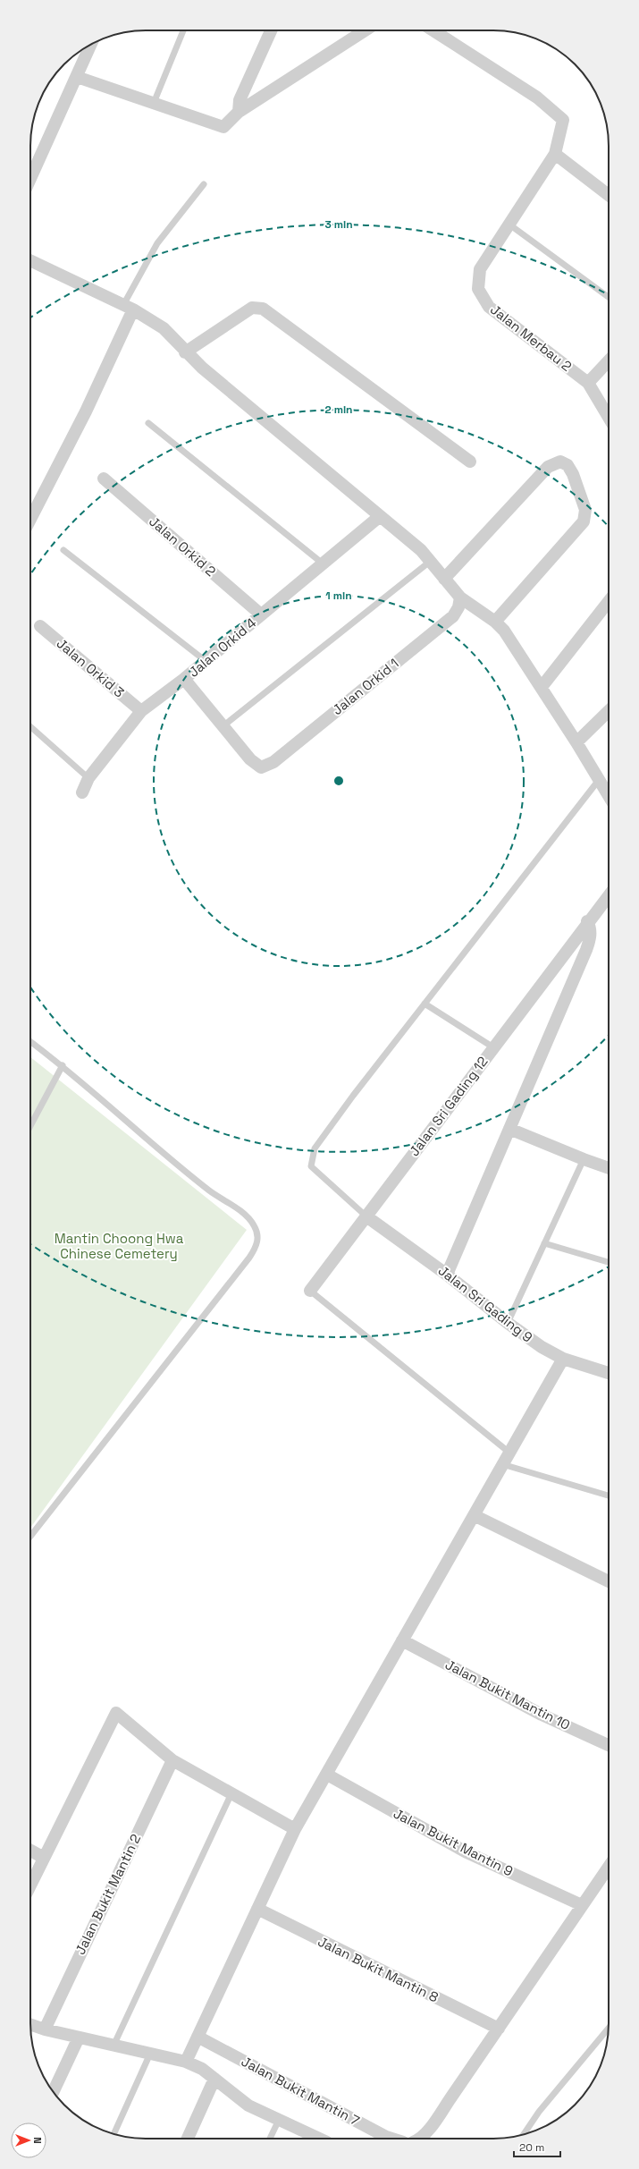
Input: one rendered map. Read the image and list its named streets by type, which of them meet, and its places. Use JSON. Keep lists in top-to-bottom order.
{
  "streets": {
    "street": [
      "Jalan Merbau 2",
      "Jalan Orkid 2",
      "Jalan Orkid 4",
      "Jalan Orkid 3",
      "Jalan Orkid 1",
      "Jalan Sri Gading 12",
      "Jalan Sri Gading 9",
      "Jalan Bukit Mantin 10",
      "Jalan Bukit Mantin 9",
      "Jalan Bukit Mantin 2",
      "Jalan Bukit Mantin 8",
      "Jalan Bukit Mantin 7"
    ]
  },
  "crossings": [
    ["Jalan Orkid 2", "Jalan Orkid 4"],
    ["Jalan Orkid 4", "Jalan Orkid 3"],
    ["Jalan Sri Gading 12", "Jalan Sri Gading 9"]
  ],
  "parks": ["Mantin Choong Hwa Chinese Cemetery"],
  "scale_bar": "20 m",
  "north": "right",
  "rings": ["3 min", "2 min", "1 min"]
}
